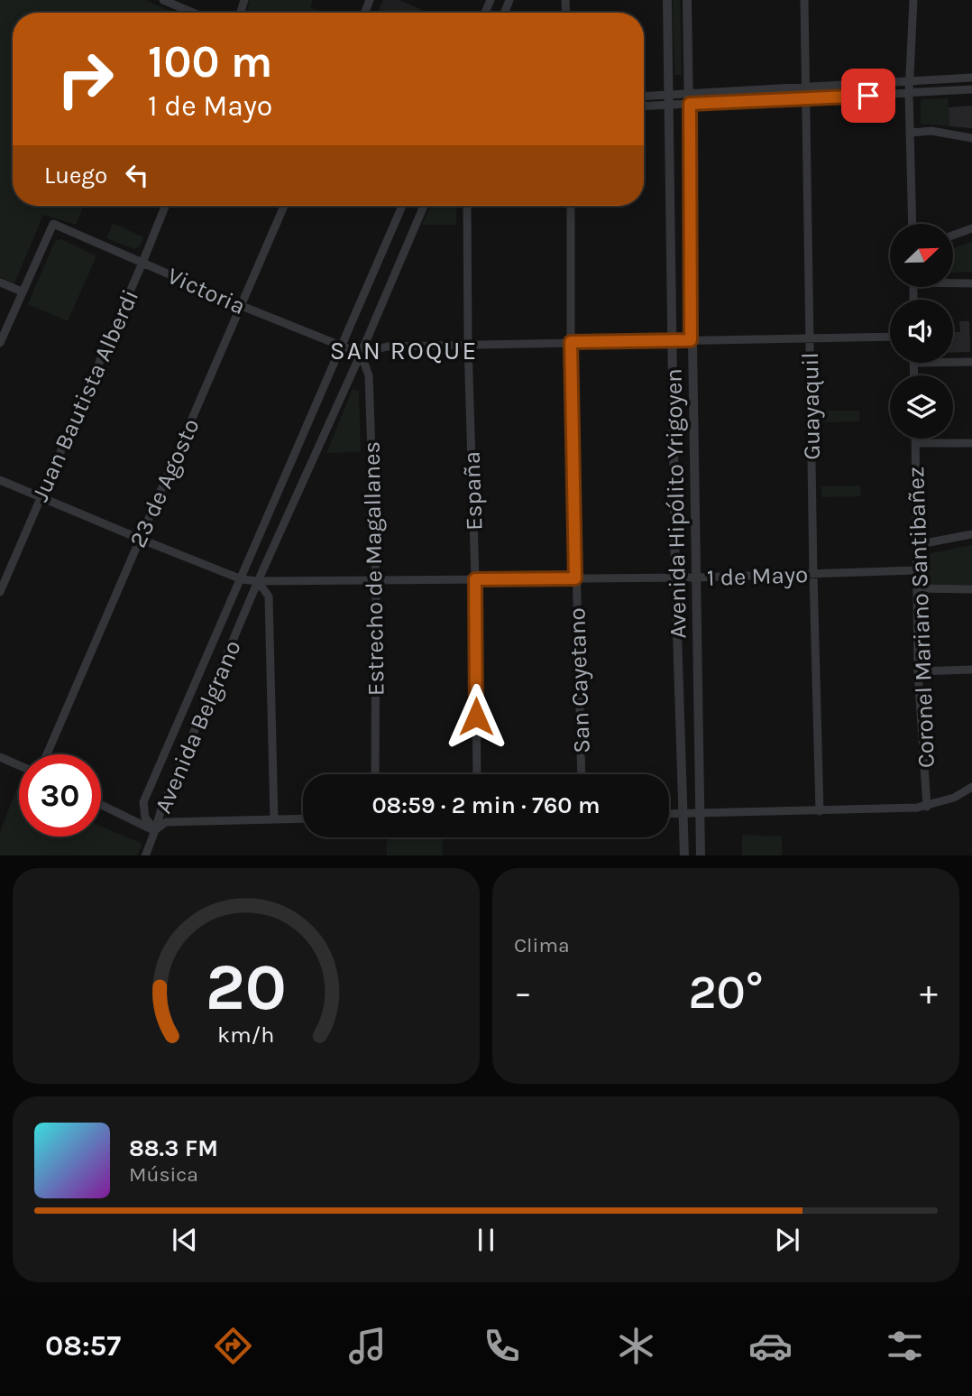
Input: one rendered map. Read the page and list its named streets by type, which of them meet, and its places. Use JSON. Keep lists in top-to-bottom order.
{
  "streets": {
    "street": [
      "Victoria",
      "Juan Bautista Alberdi",
      "Guayaquil",
      "23 de Agosto",
      "España",
      "Avenida Hipólito Yrigoyen",
      "Estrecho de Magallanes",
      "1 de Mayo",
      "Coronel Mariano Santibañez",
      "San Cayetano",
      "Avenida Belgrano"
    ]
  },
  "crossings": [
    ["Victoria", "Juan Bautista Alberdi"],
    ["Victoria", "23 de Agosto"],
    ["Victoria", "Estrecho de Magallanes"],
    ["Victoria", "Avenida Belgrano"],
    ["Juan Bautista Alberdi", "1 de Mayo"],
    ["Guayaquil", "1 de Mayo"],
    ["23 de Agosto", "1 de Mayo"],
    ["España", "1 de Mayo"],
    ["Avenida Hipólito Yrigoyen", "1 de Mayo"],
    ["Estrecho de Magallanes", "1 de Mayo"],
    ["Estrecho de Magallanes", "Avenida Belgrano"],
    ["1 de Mayo", "Coronel Mariano Santibañez"],
    ["1 de Mayo", "San Cayetano"],
    ["1 de Mayo", "Avenida Belgrano"]
  ],
  "districts": ["SAN ROQUE"],
  "north": "top right",
  "page": {
    "turn": ["100 m", "1 de Mayo"],
    "then": "Luego",
    "limit": "30",
    "trip": "08:59 · 2 min · 760 m",
    "tile": "Clima",
    "heat": ["−", "20°", "+"],
    "song": ["88.3 FM", "Música"],
    "tabs": "08:57",
    "gauge": ["20", "km/h"]
  }
}
